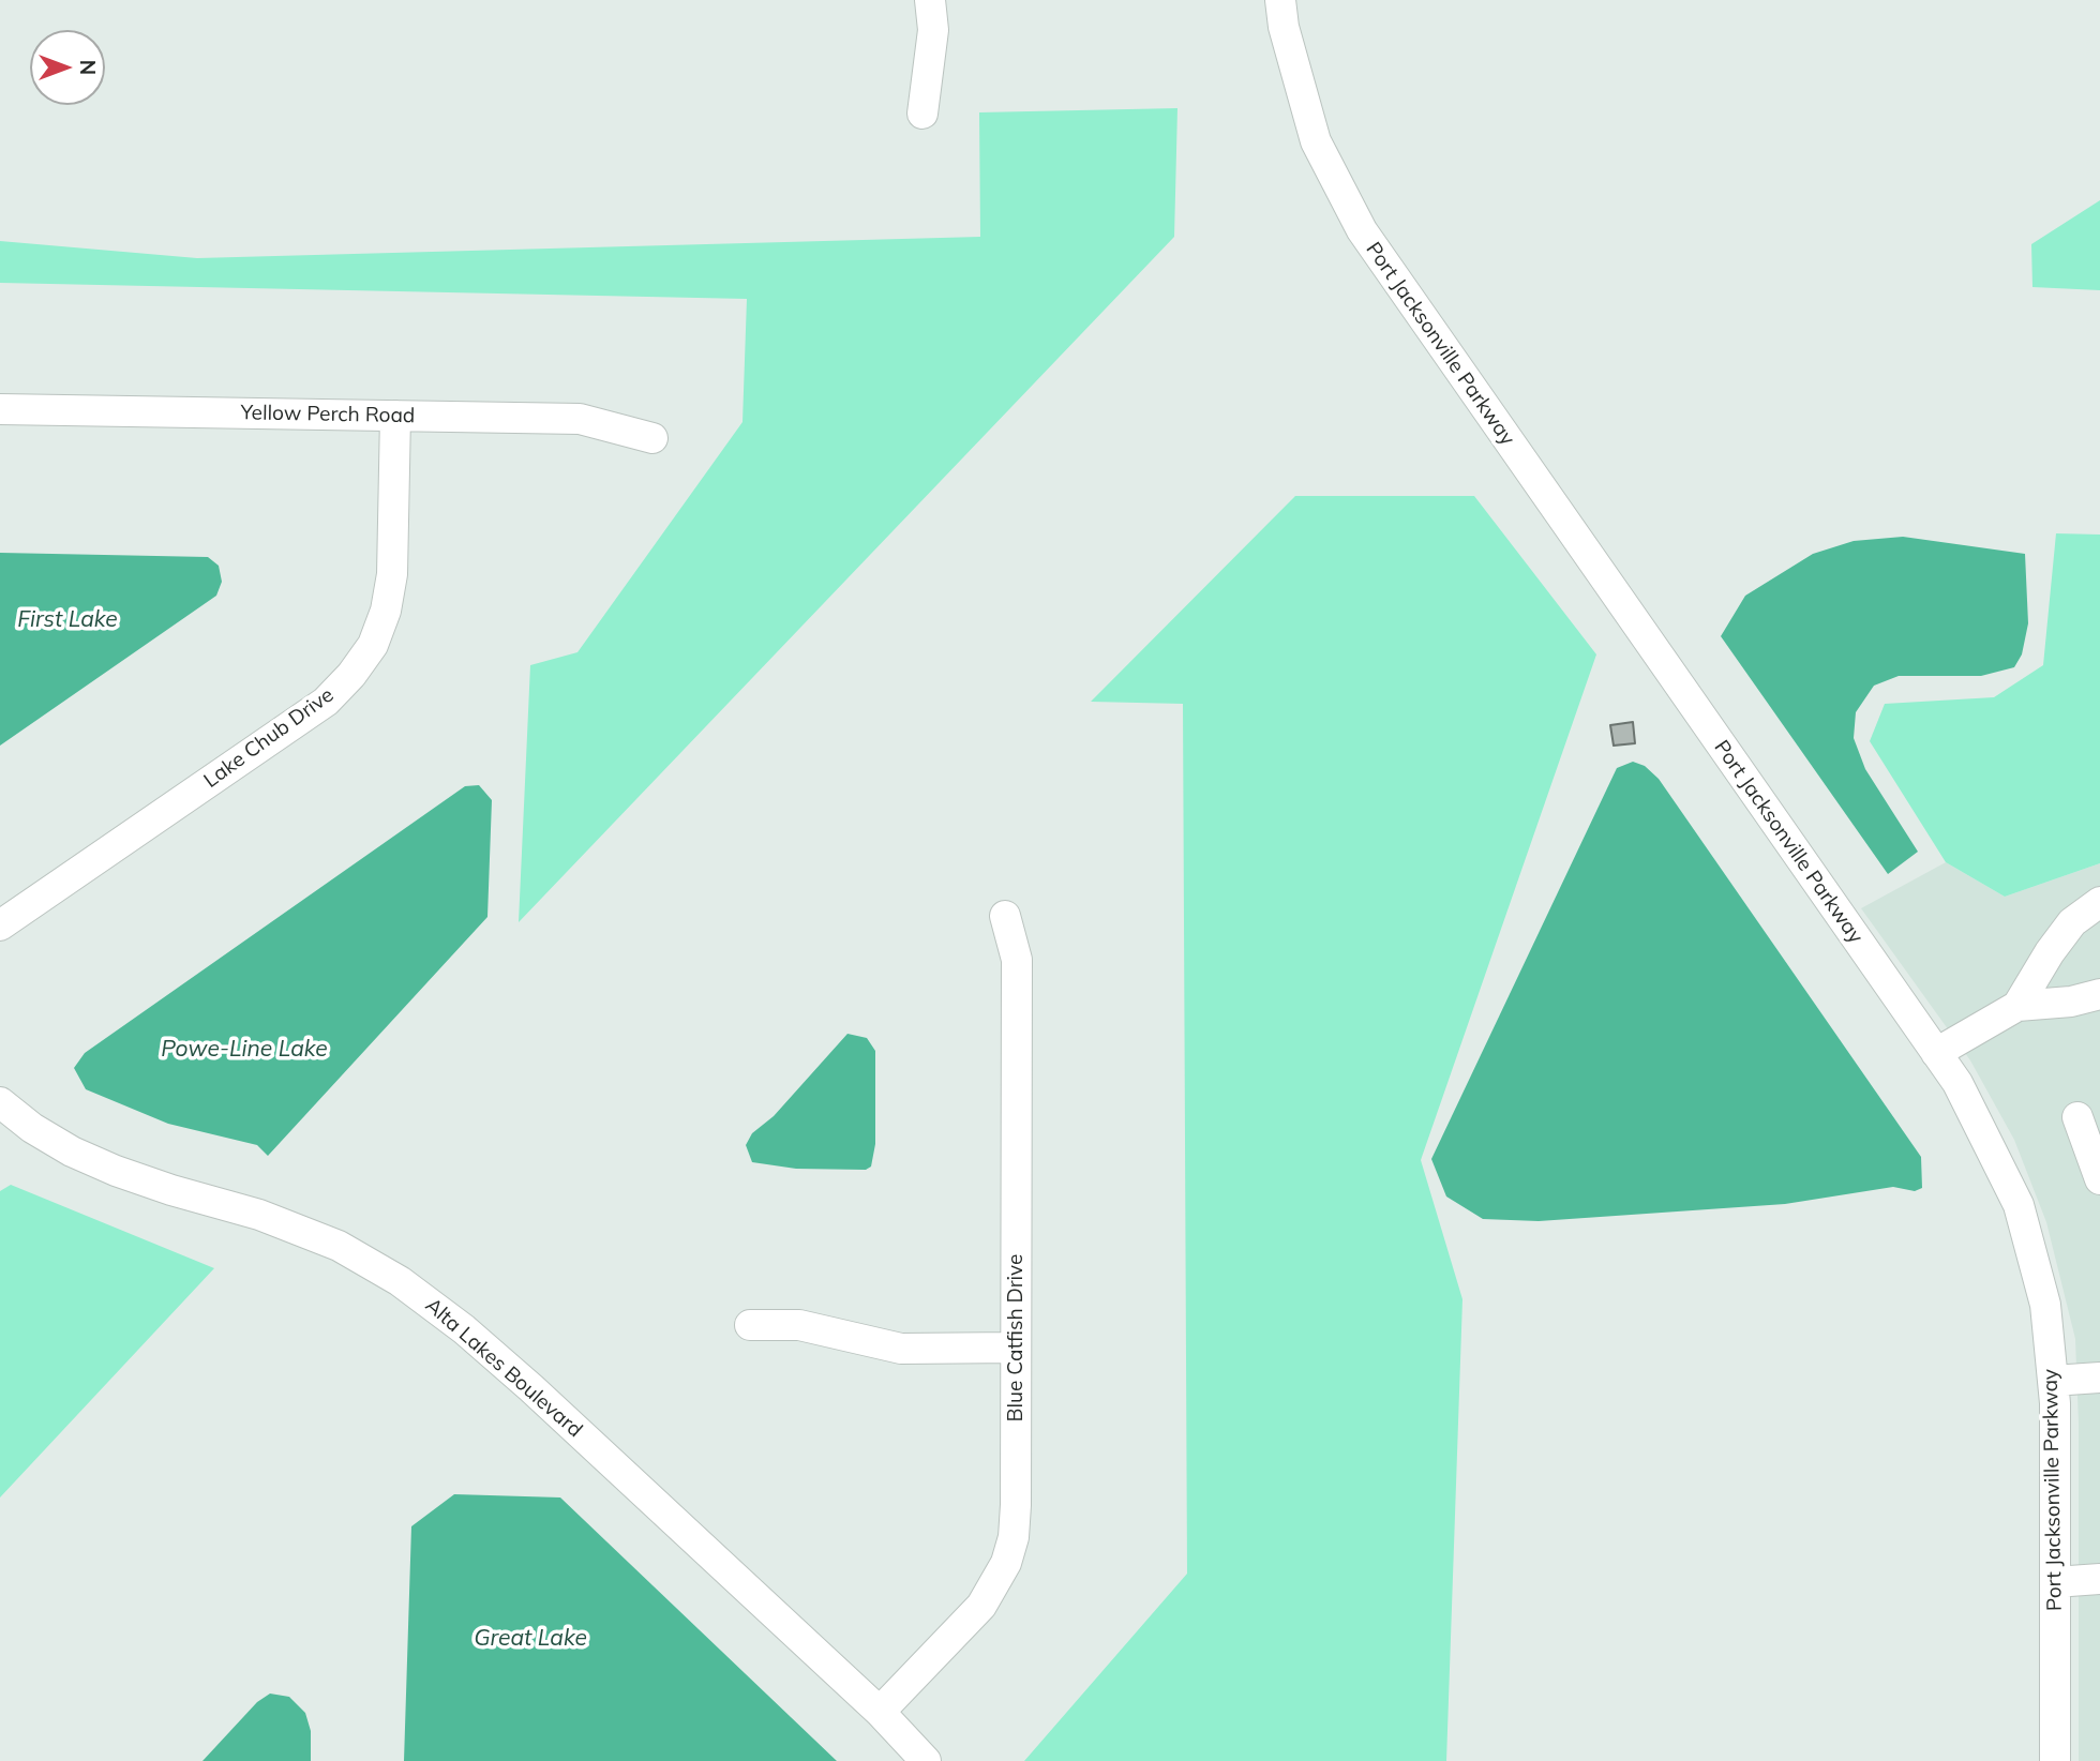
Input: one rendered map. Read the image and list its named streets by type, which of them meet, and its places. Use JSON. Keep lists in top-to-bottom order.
{
  "streets": {
    "street": [
      "Port Jacksonville Parkway",
      "Yellow Perch Road",
      "Lake Chub Drive",
      "Blue Catfish Drive",
      "Alta Lakes Boulevard"
    ]
  },
  "crossings": [
    ["Yellow Perch Road", "Lake Chub Drive"],
    ["Blue Catfish Drive", "Alta Lakes Boulevard"]
  ],
  "water": ["First Lake", "Powe-Line Lake", "Great Lake"],
  "north": "right"
}
